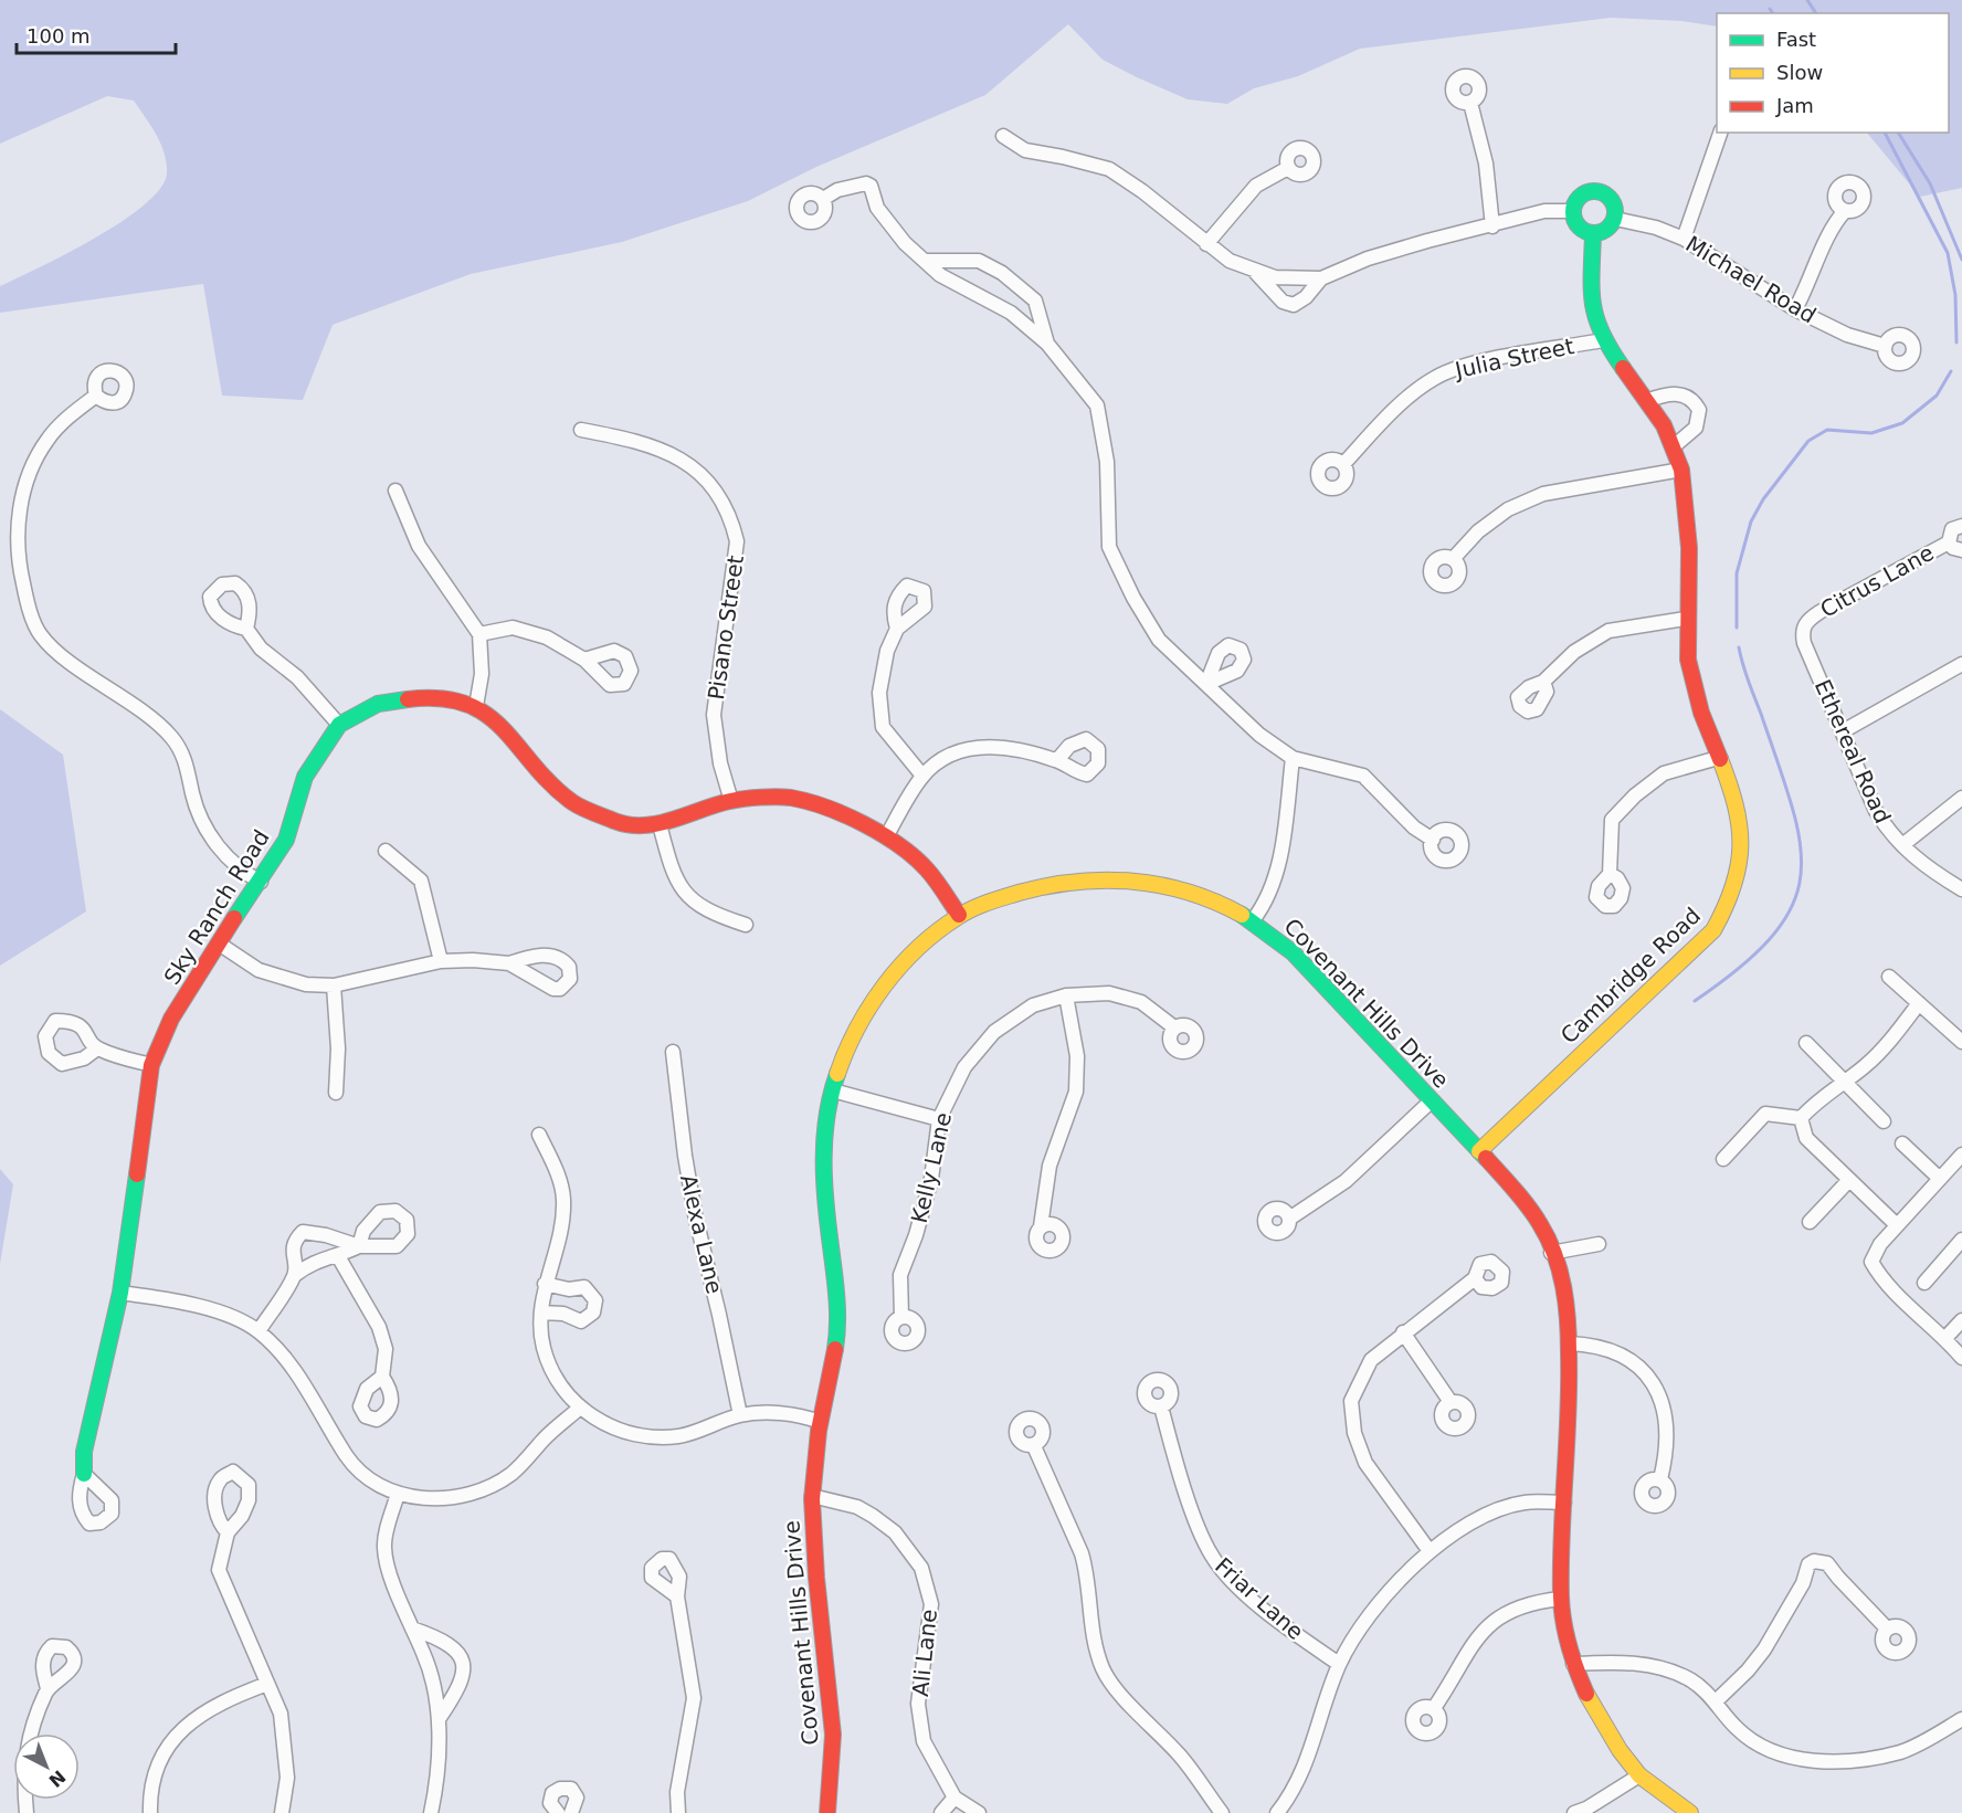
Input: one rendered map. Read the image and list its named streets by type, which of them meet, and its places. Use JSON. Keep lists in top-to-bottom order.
{
  "streets": {
    "street": [
      "Michael Road",
      "Julia Street",
      "Citrus Lane",
      "Pisano Street",
      "Ethereal Road",
      "Sky Ranch Road",
      "Cambridge Road",
      "Covenant Hills Drive",
      "Kelly Lane",
      "Alexa Lane",
      "Friar Lane",
      "Ali Lane"
    ]
  },
  "crossings": [
    ["Michael Road", "Cambridge Road"],
    ["Julia Street", "Cambridge Road"],
    ["Citrus Lane", "Ethereal Road"],
    ["Pisano Street", "Sky Ranch Road"],
    ["Sky Ranch Road", "Covenant Hills Drive"],
    ["Cambridge Road", "Covenant Hills Drive"],
    ["Covenant Hills Drive", "Ali Lane"]
  ],
  "legend": ["Fast", "Slow", "Jam"],
  "scale_bar": "100 m",
  "north": "bottom right"
}
